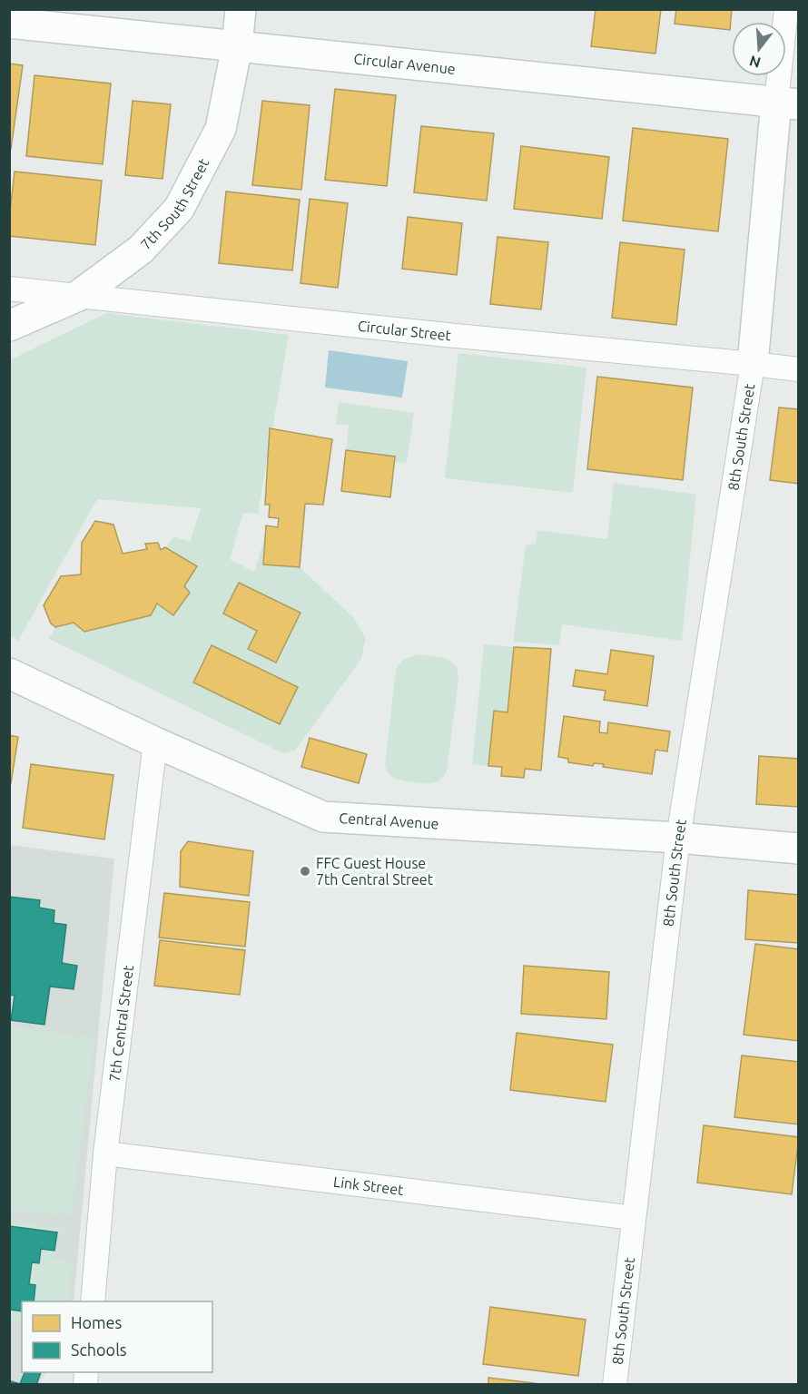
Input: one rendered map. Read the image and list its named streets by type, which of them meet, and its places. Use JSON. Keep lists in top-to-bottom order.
{
  "streets": {
    "street": [
      "Circular Avenue",
      "7th South Street",
      "Circular Street",
      "8th South Street",
      "Central Avenue",
      "7th Central Street",
      "Link Street"
    ]
  },
  "crossings": [
    ["Circular Avenue", "7th South Street"],
    ["7th South Street", "Circular Street"],
    ["Circular Street", "8th South Street"],
    ["8th South Street", "Central Avenue"],
    ["8th South Street", "Link Street"],
    ["Central Avenue", "7th Central Street"],
    ["7th Central Street", "Link Street"]
  ],
  "places": ["FFC Guest House 7th Central Street"],
  "legend": ["Homes", "Schools"],
  "north": "bottom"
}
